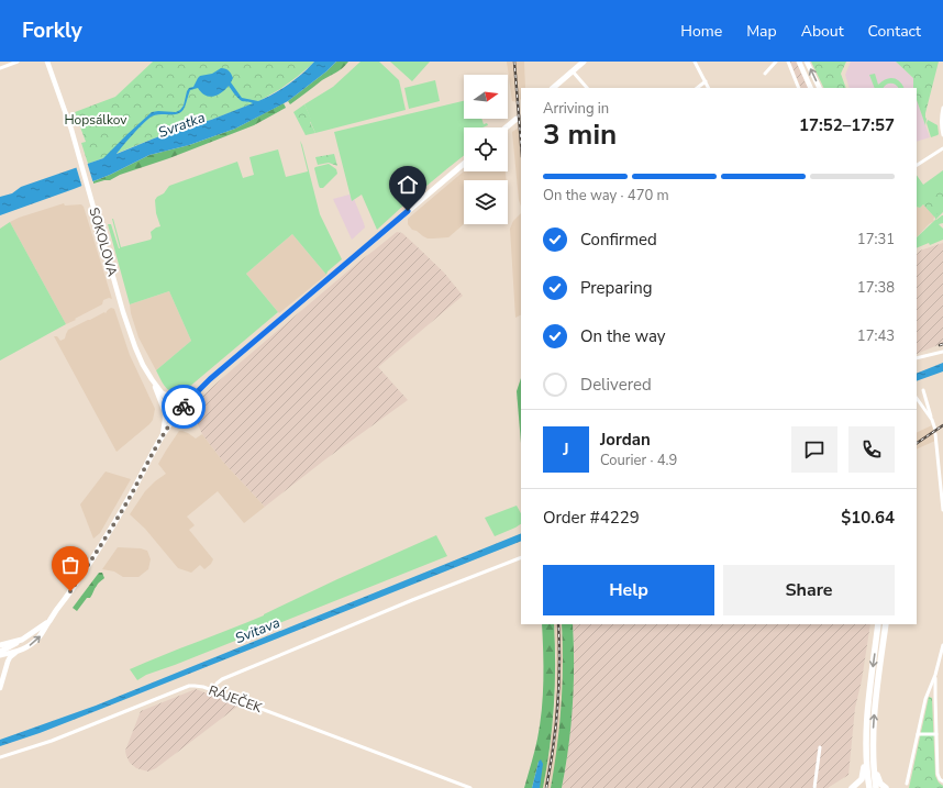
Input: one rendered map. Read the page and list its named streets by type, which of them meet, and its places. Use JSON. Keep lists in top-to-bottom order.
{
  "streets": {
    "street": ["SOKOLOVA", "RÁJEČEK"]
  },
  "water": ["Svratka", "Svitava"],
  "parks": ["Hopsálkov"],
  "north": "right",
  "page": {
    "header": "Forkly",
    "nav": [
      "Home",
      "Map",
      "About",
      "Contact"
    ],
    "heading": ["3 min", "Arriving in", "17:52–17:57"],
    "panel": [
      "Jordan",
      "Courier · 4.9",
      "Order #4229",
      "$10.64"
    ],
    "bar": "On the way · 470 m",
    "list": [
      ["Confirmed", "17:31"],
      ["Preparing", "17:38"],
      ["On the way", "17:43"],
      "Delivered"
    ],
    "round": "J",
    "buttons": ["Help", "Share"]
  }
}
